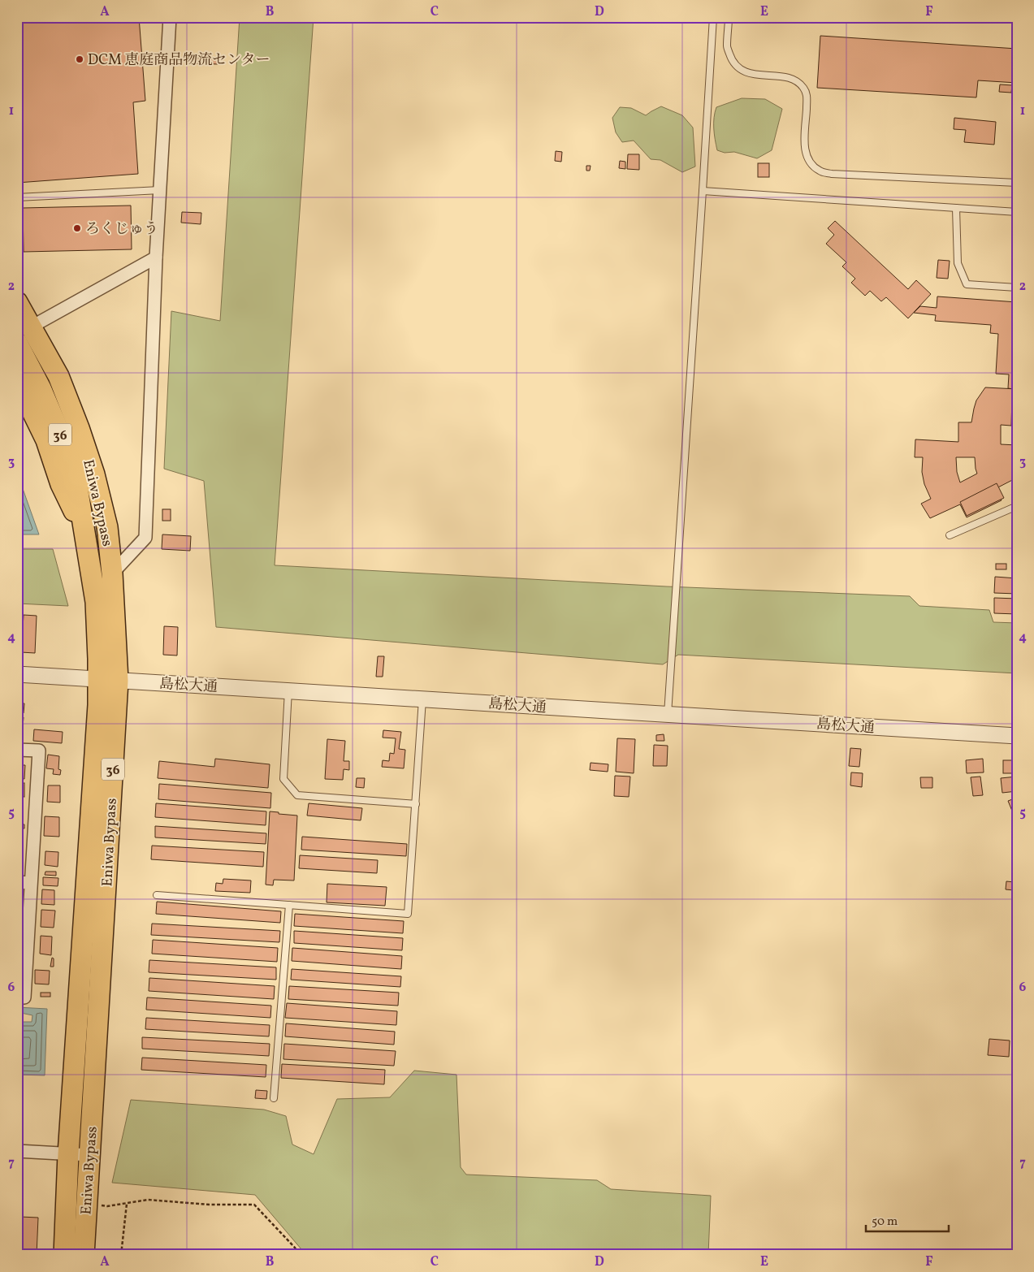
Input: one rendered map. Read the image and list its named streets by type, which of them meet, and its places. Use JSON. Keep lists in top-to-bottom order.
{
  "streets": {
    "highway": ["36", "Eniwa Bypass"],
    "street": ["島松大通"]
  },
  "crossings": [
    ["Eniwa Bypass", "島松大通"]
  ],
  "places": ["DCM 恵庭商品物流センター", "ろくじゅう"],
  "scale_bar": "50 m",
  "grid": {
    "columns": [
      "A",
      "B",
      "C",
      "D",
      "E",
      "F"
    ],
    "rows": [
      "1",
      "2",
      "3",
      "4",
      "5",
      "6",
      "7"
    ]
  }
}
